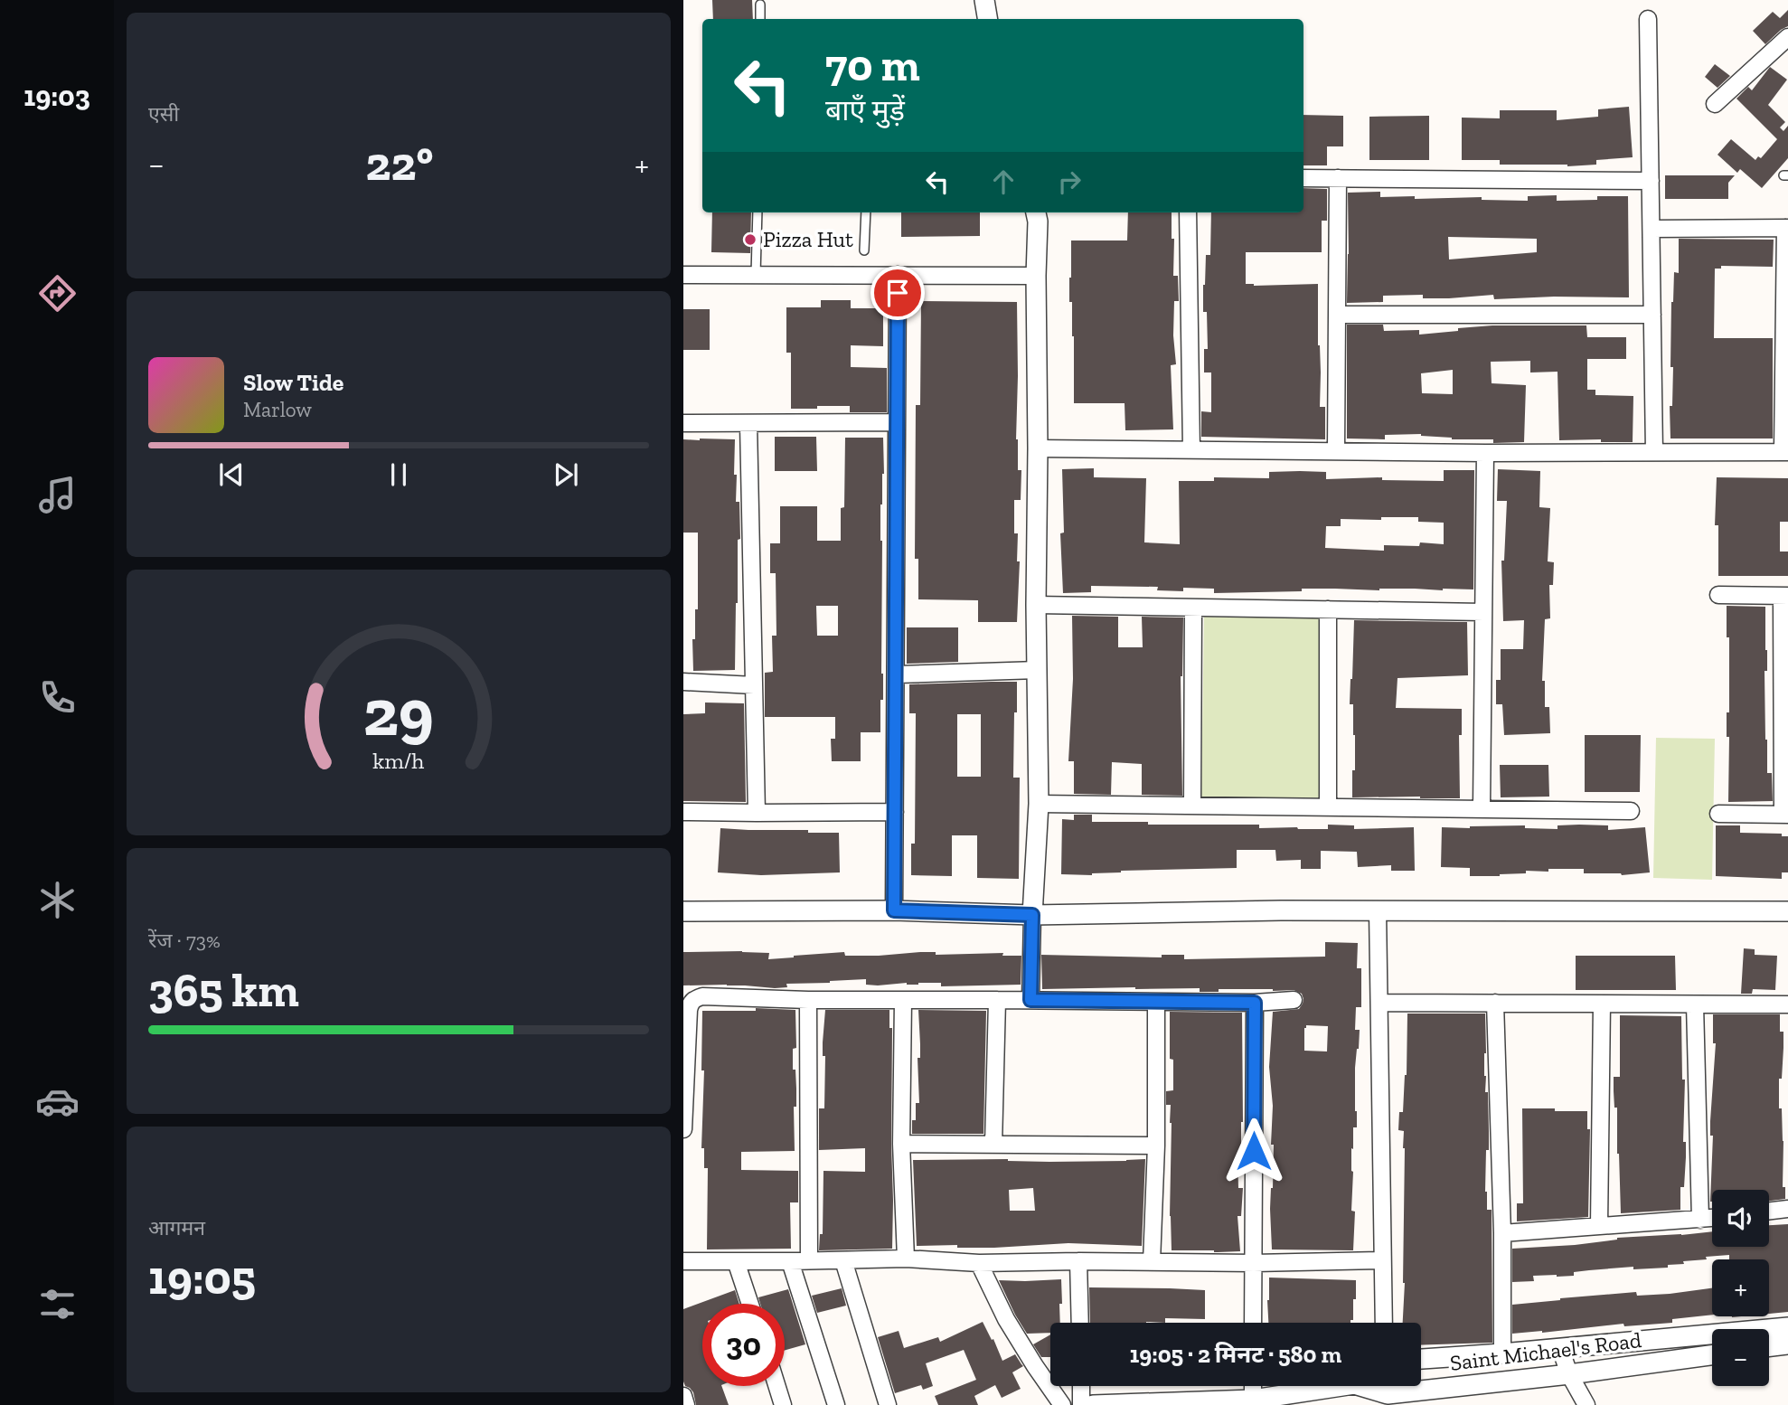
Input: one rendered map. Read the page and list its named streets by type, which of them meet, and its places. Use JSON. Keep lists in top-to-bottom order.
{
  "streets": {
    "street": ["Saint Michael's Road"]
  },
  "places": ["Pizza Hut"],
  "page": {
    "tabs": "19:03",
    "tile": [
      "एसी",
      ["रेंज · 73%", "365 km"],
      ["आगमन", "19:05"]
    ],
    "turn": ["70 m", "बाएँ मुड़ें"],
    "heat": ["−", "22°", "+"],
    "song": ["Slow Tide", "Marlow"],
    "map_buttons": ["+", "−"],
    "limit": "30",
    "trip": "19:05 · 2 मिनट · 580 m",
    "gauge": ["29", "km/h"]
  }
}
